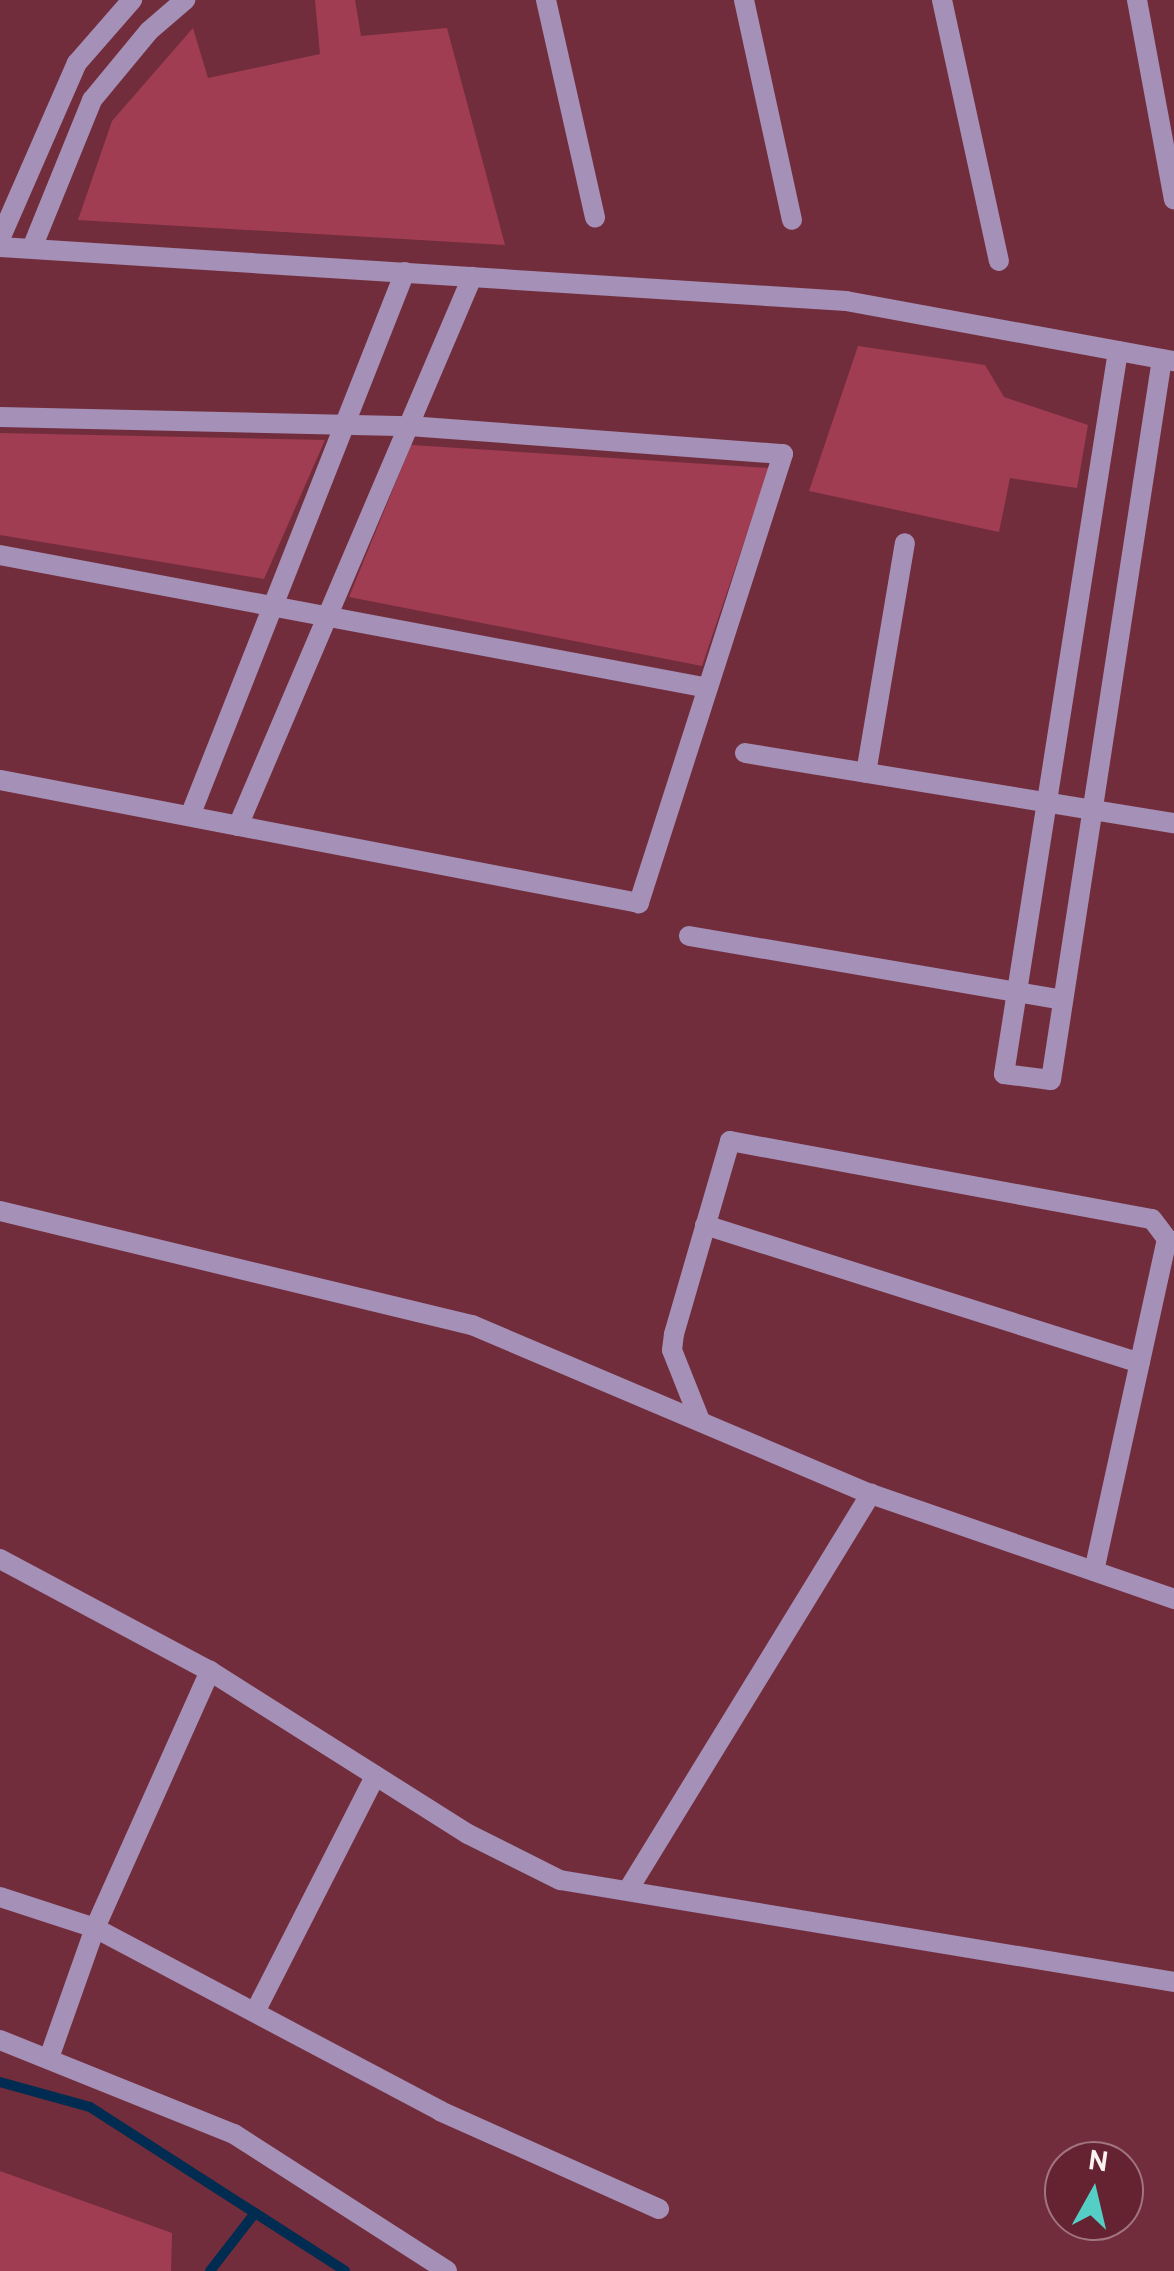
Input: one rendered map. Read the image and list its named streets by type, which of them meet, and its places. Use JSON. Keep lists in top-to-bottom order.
{
  "north": "top"
}
